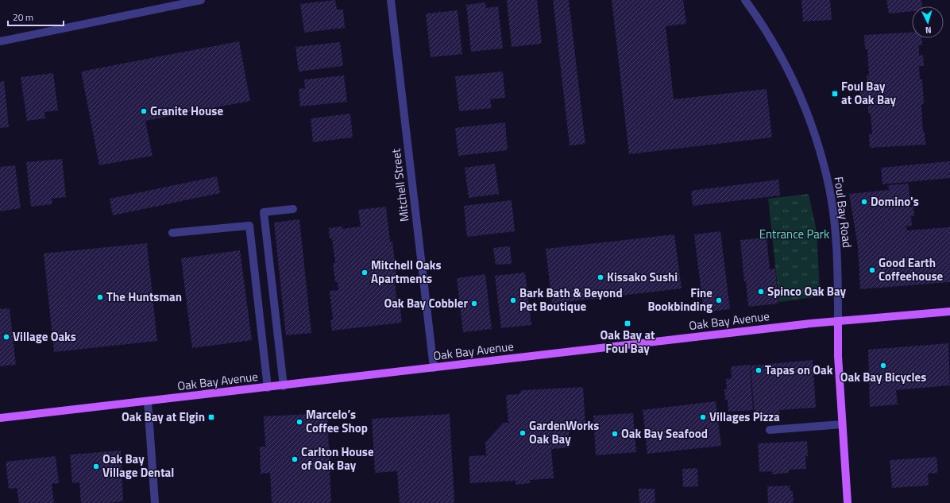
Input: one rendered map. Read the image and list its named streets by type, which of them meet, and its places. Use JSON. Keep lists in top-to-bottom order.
{
  "streets": {
    "main road": ["Foul Bay Road", "Oak Bay Avenue"],
    "street": ["Mitchell Street"]
  },
  "crossings": [
    ["Mitchell Street", "Oak Bay Avenue"],
    ["Foul Bay Road", "Oak Bay Avenue"]
  ],
  "parks": ["Entrance Park"],
  "places": {
    "transit": ["Foul Bay at Oak Bay", "Oak Bay at Foul Bay", "Oak Bay at Elgin"],
    "other": [
      "Granite House",
      "Domino's",
      "Good Earth Coffeehouse",
      "Mitchell Oaks Apartments",
      "Kissako Sushi",
      "Spinco Oak Bay",
      "The Huntsman",
      "Bark Bath & Beyond Pet Boutique",
      "Fine Bookbinding",
      "Oak Bay Cobbler",
      "Village Oaks",
      "Oak Bay Bicycles",
      "Tapas on Oak",
      "Villages Pizza",
      "Marcelo’s Coffee Shop",
      "GardenWorks Oak Bay",
      "Oak Bay Seafood",
      "Carlton House of Oak Bay",
      "Oak Bay Village Dental"
    ]
  },
  "scale_bar": "20 m",
  "north": "bottom"
}
